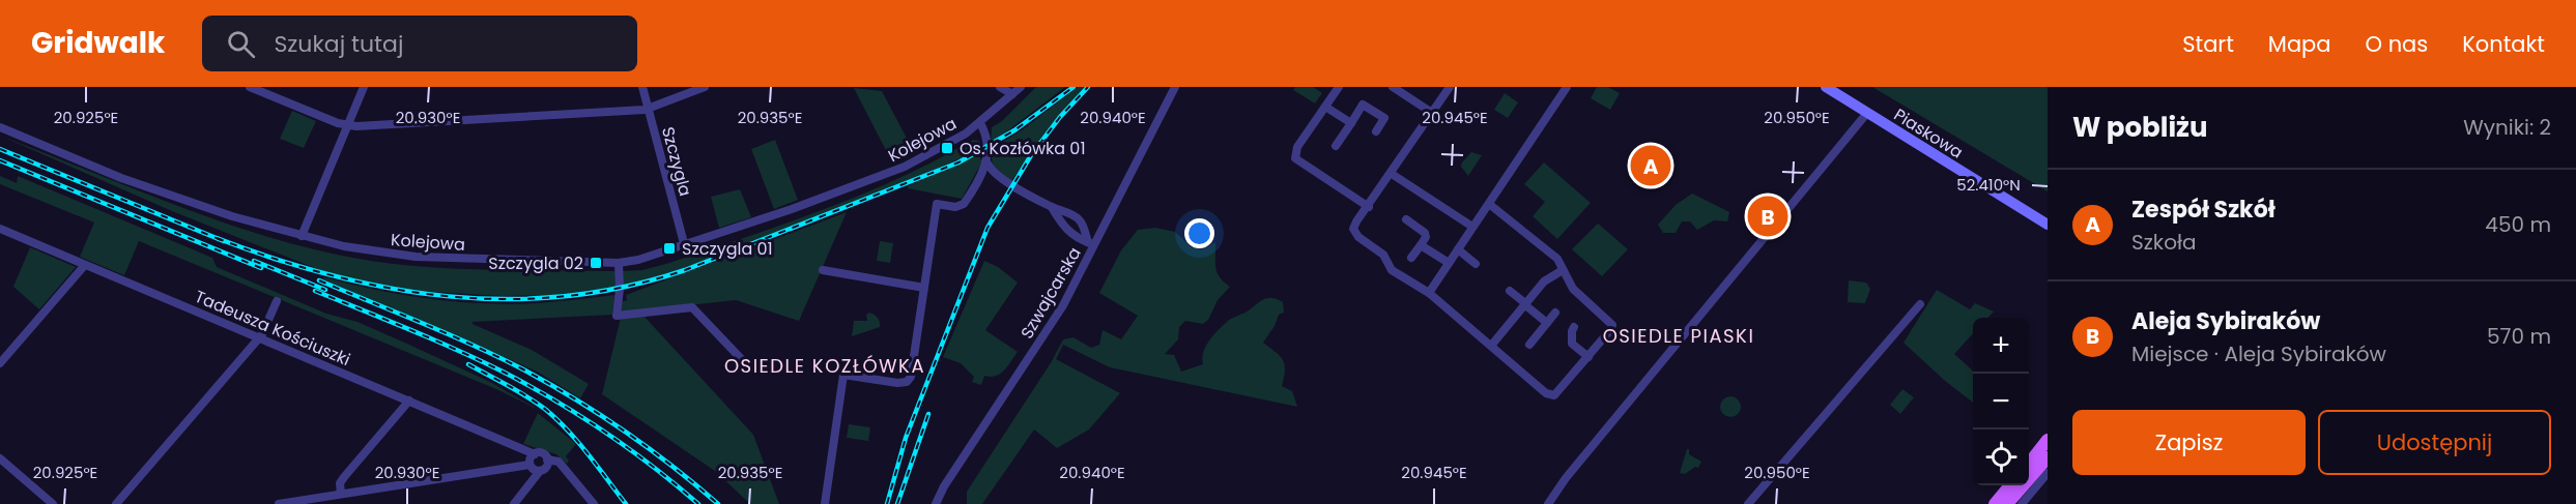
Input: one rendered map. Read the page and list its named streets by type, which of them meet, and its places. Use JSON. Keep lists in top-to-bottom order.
{
  "streets": {
    "street": [
      "Piaskowa",
      "Kolejowa",
      "Szczygla",
      "Szwajcarska",
      "Tadeusza Kościuszki"
    ]
  },
  "crossings": [
    ["Kolejowa", "Szczygla"]
  ],
  "districts": ["OSIEDLE PIASKI", "OSIEDLE KOZŁÓWKA"],
  "places": {
    "transit": ["Os. Kozłówka 01", "Szczygla 01", "Szczygla 02"]
  },
  "page": {
    "header": "Gridwalk",
    "search": "Szukaj tutaj",
    "nav": [
      "Start",
      "Mapa",
      "O nas",
      "Kontakt"
    ],
    "heading": ["W pobliżu", "Wyniki: 2"],
    "pins": ["A", "B"],
    "list": [
      {
        "mark": "A",
        "name": "Zespół Szkół",
        "note": "Szkoła",
        "value": "450 m"
      },
      {
        "mark": "B",
        "name": "Aleja Sybiraków",
        "note": "Miejsce · Aleja Sybiraków",
        "value": "570 m"
      }
    ],
    "map_buttons": ["+", "−"],
    "buttons": ["Zapisz", "Udostępnij"]
  },
  "coordinates": [
    "20.925°E",
    "20.930°E",
    "20.935°E",
    "20.940°E",
    "20.945°E",
    "20.950°E",
    "52.410°N"
  ]
}
